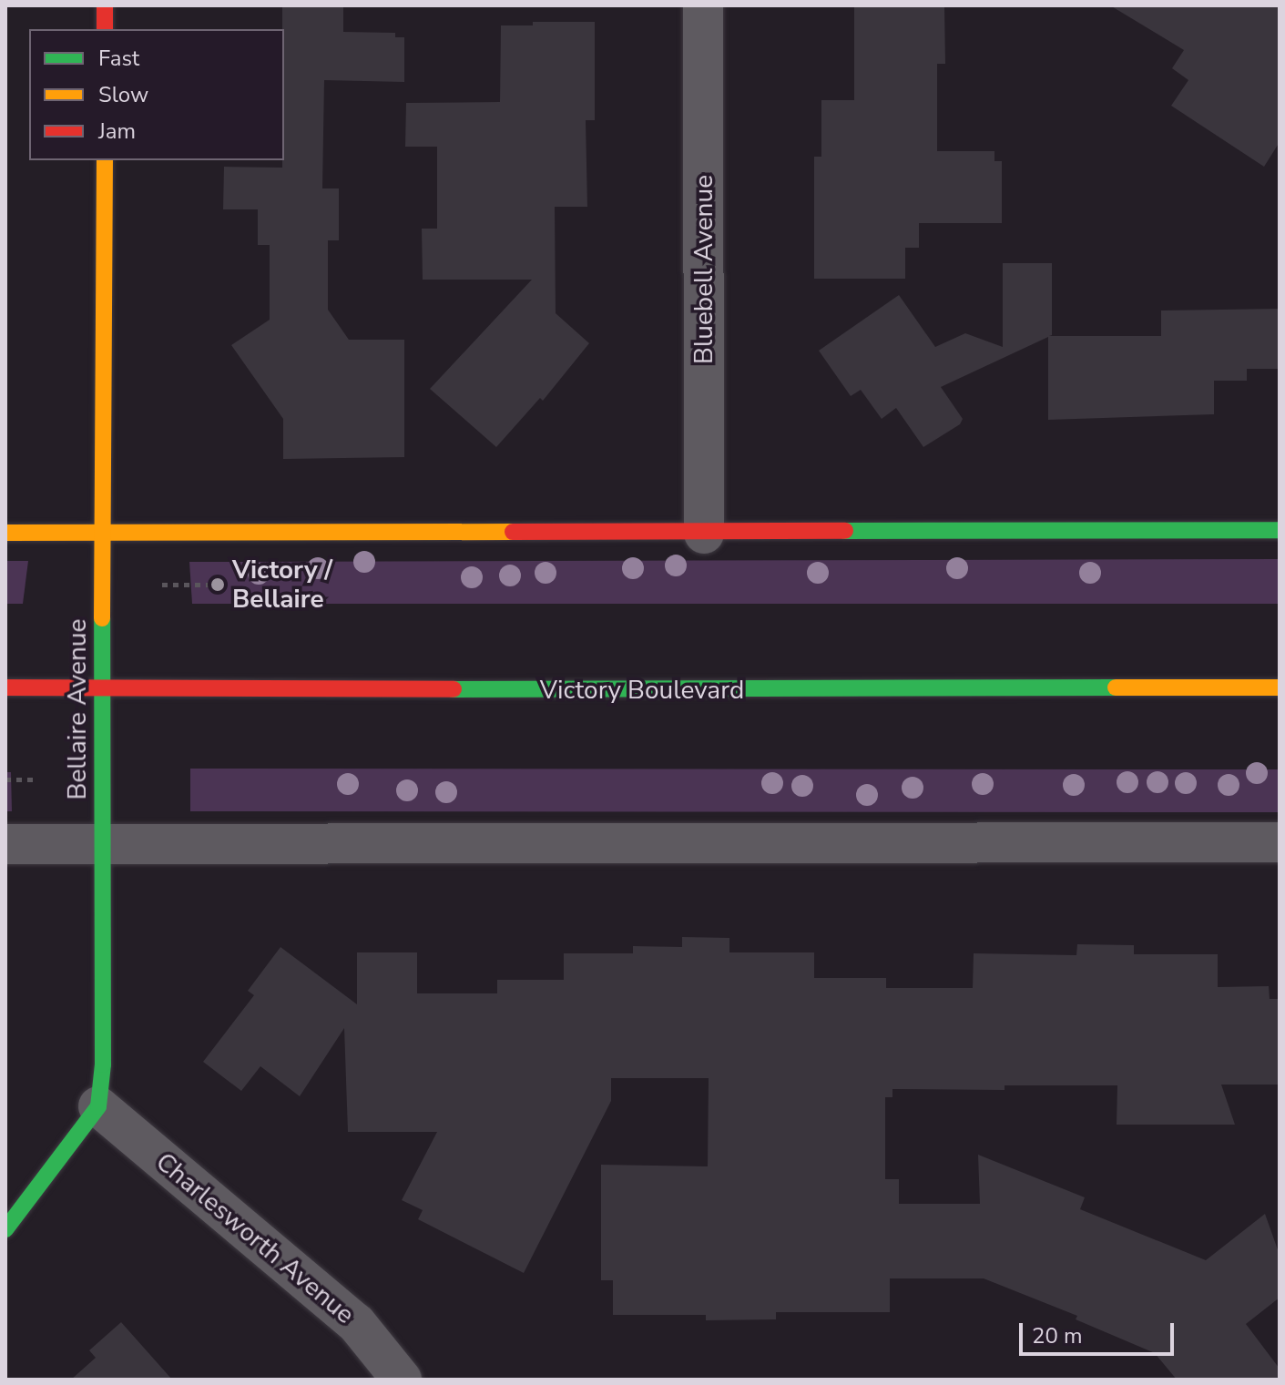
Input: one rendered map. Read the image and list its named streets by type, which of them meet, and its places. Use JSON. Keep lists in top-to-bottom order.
{
  "streets": {
    "street": [
      "Bluebell Avenue",
      "Victory Boulevard",
      "Bellaire Avenue",
      "Charlesworth Avenue"
    ]
  },
  "crossings": [
    ["Victory Boulevard", "Bellaire Avenue"],
    ["Bellaire Avenue", "Charlesworth Avenue"]
  ],
  "places": ["Victory / Bellaire"],
  "legend": ["Fast", "Slow", "Jam"],
  "scale_bar": "20 m"
}
